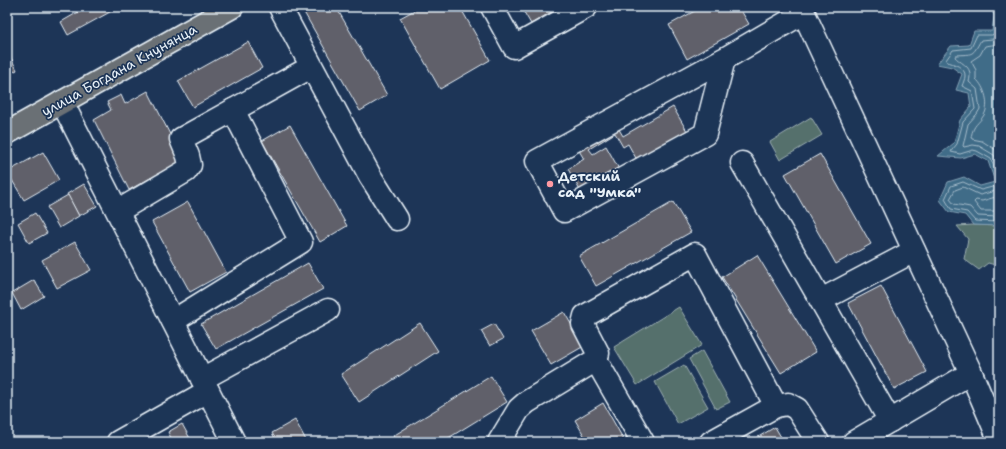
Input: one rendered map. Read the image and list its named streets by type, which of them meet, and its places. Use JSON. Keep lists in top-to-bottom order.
{
  "streets": {
    "main road": ["улица Богдана Кнунянца"]
  },
  "places": ["Детский сад \"Умка\""]
}
